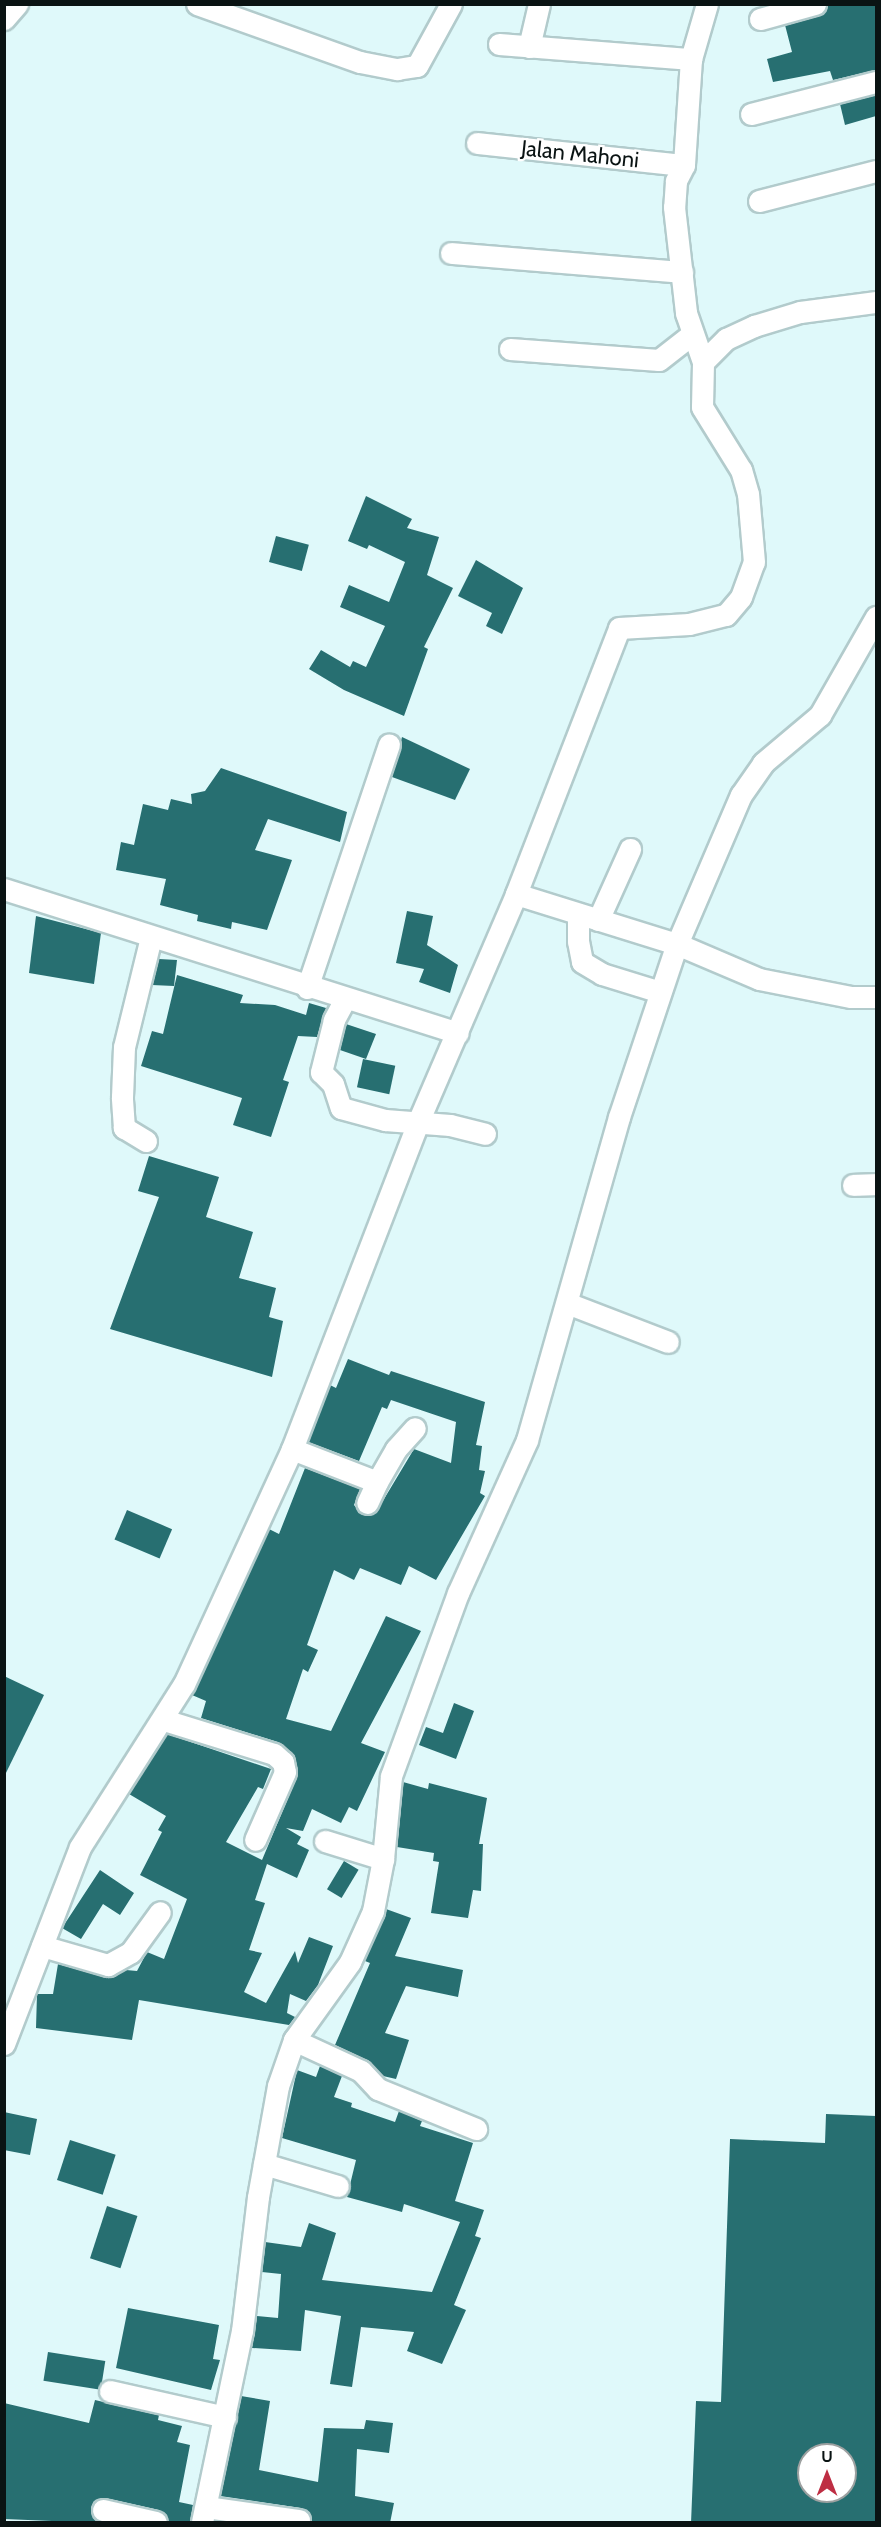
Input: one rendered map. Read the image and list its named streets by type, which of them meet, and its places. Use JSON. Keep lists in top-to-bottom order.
{
  "streets": {
    "street": ["Jalan Mahoni"]
  },
  "north": "top"
}
